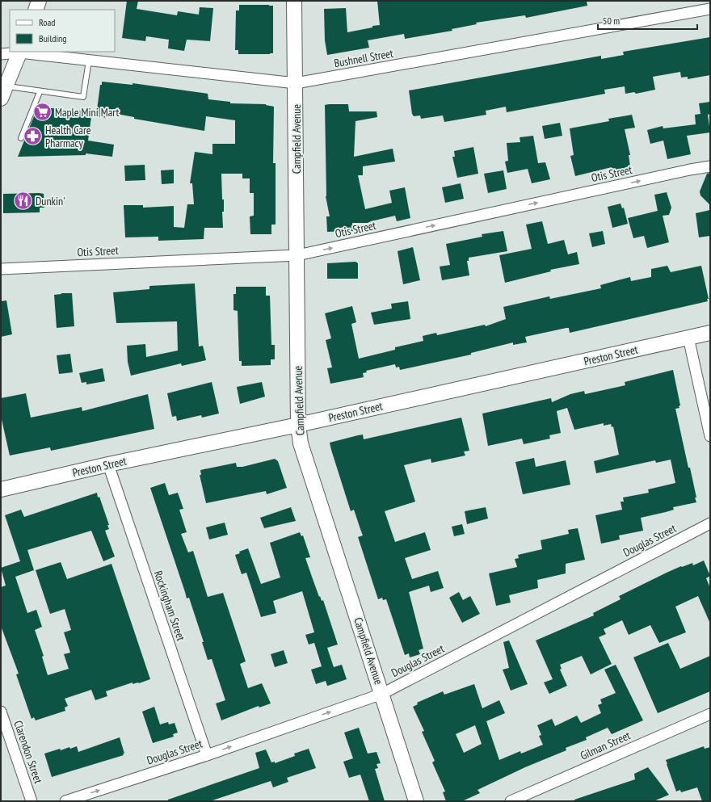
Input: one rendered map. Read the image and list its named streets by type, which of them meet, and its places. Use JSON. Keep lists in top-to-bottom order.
{
  "streets": {
    "street": [
      "Bushnell Street",
      "Campfield Avenue",
      "Otis Street",
      "Preston Street",
      "Douglas Street",
      "Rockingham Street",
      "Gilman Street",
      "Clarendon Street"
    ]
  },
  "crossings": [
    ["Bushnell Street", "Campfield Avenue"],
    ["Campfield Avenue", "Otis Street"],
    ["Campfield Avenue", "Preston Street"],
    ["Campfield Avenue", "Douglas Street"],
    ["Preston Street", "Rockingham Street"],
    ["Douglas Street", "Rockingham Street"]
  ],
  "one_way": ["Otis Street", "Douglas Street"],
  "places": {
    "supermarket": ["Maple Mini Mart"],
    "pharmacy": ["Health Care Pharmacy"],
    "restaurant": ["Dunkin'"]
  },
  "legend": ["Road", "Building"],
  "scale_bar": "50 m"
}
